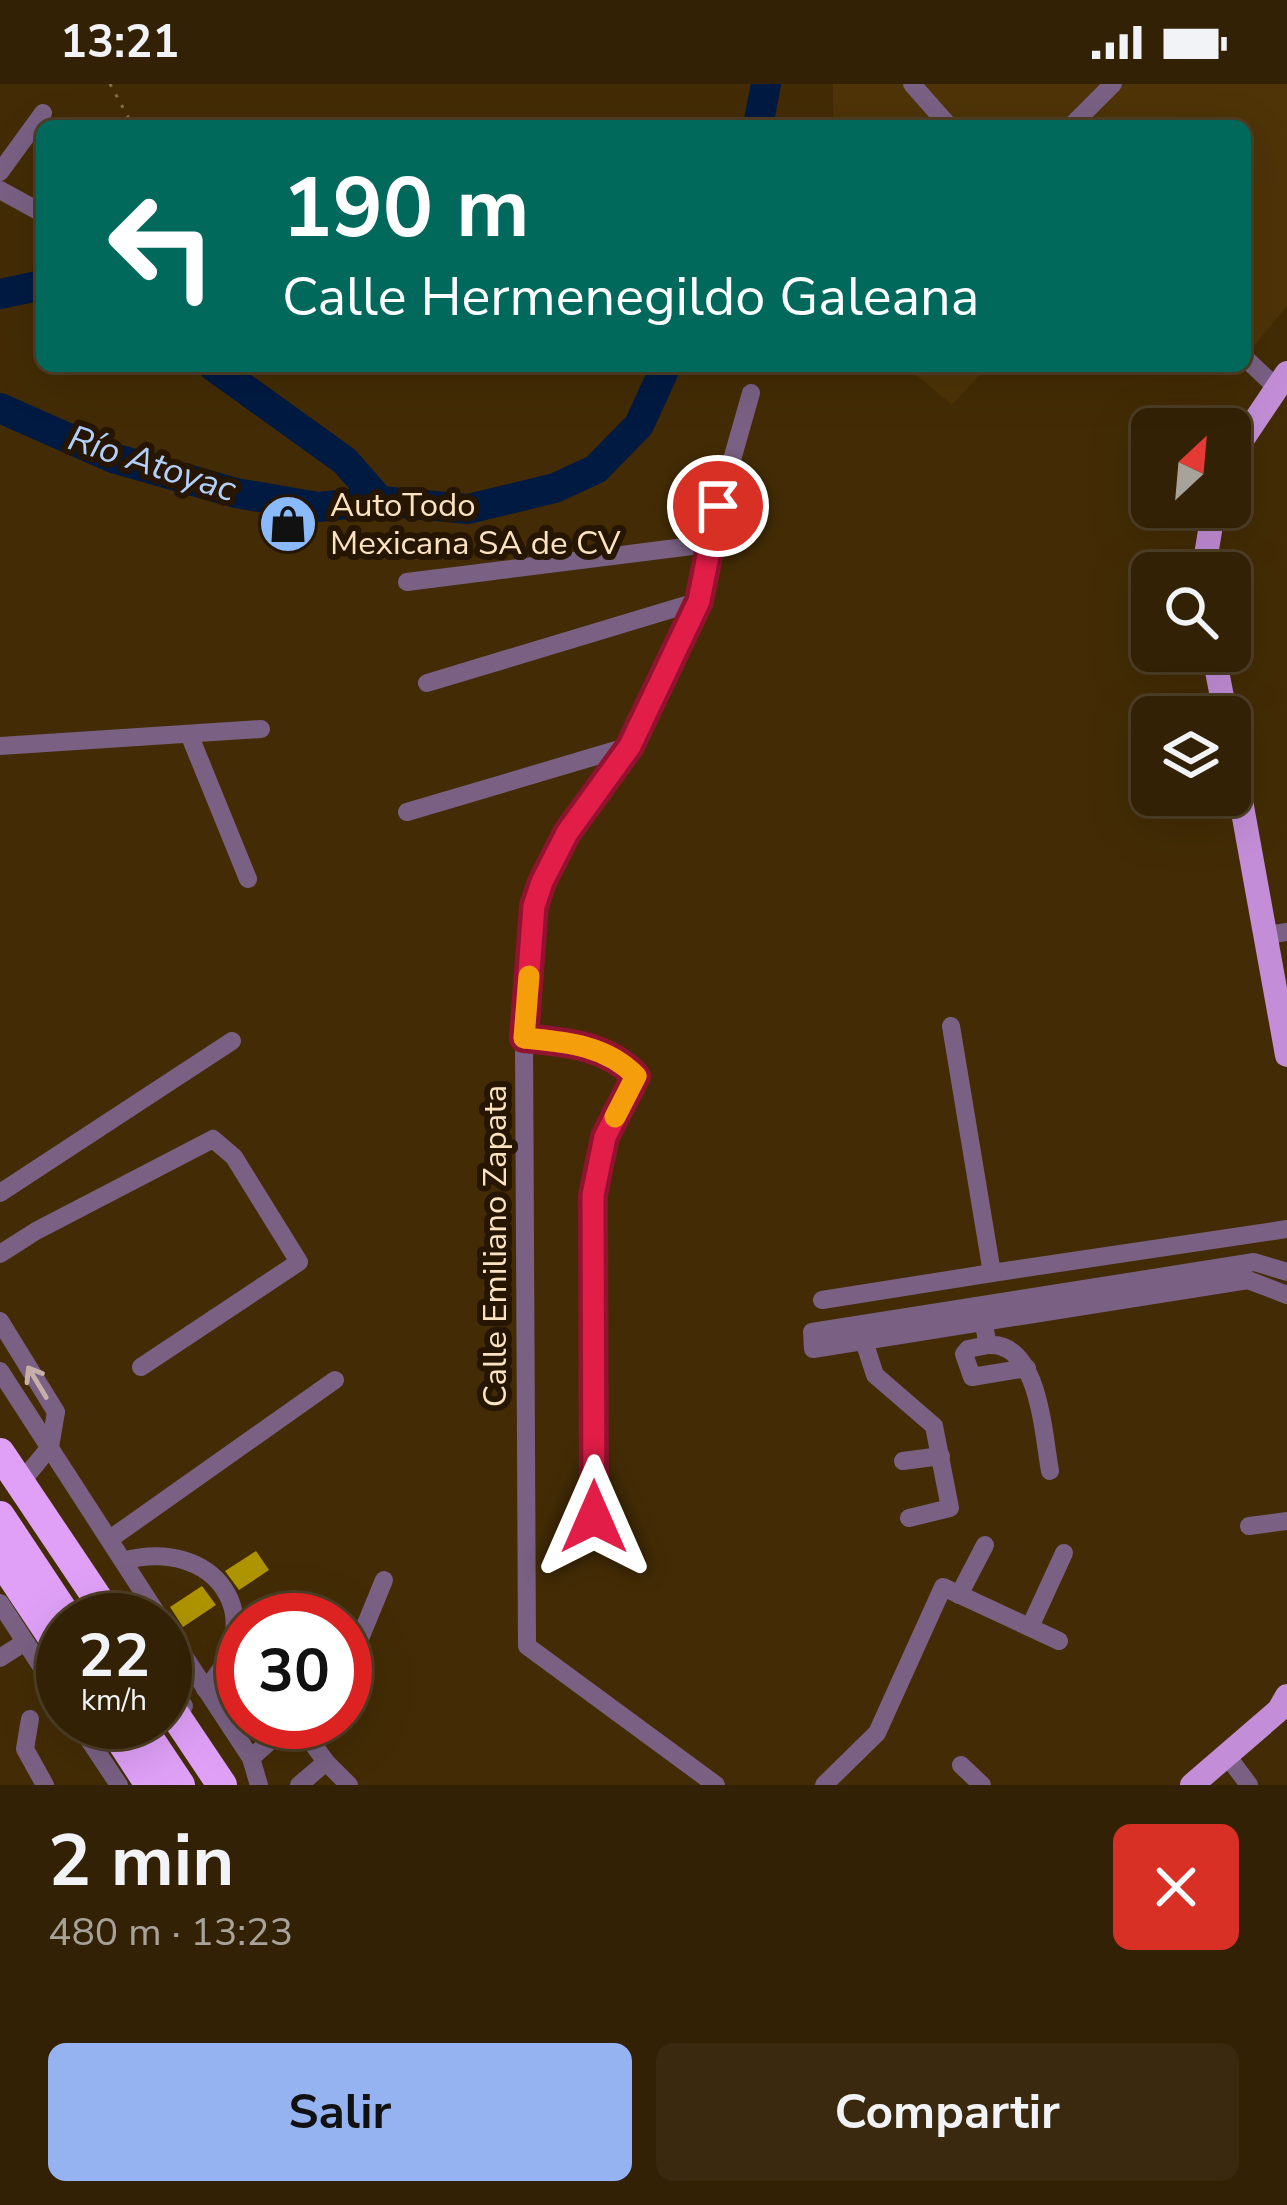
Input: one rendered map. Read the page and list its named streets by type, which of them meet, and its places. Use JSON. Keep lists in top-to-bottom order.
{
  "streets": {
    "street": ["Calle Emiliano Zapata"]
  },
  "water": ["Río Atoyac"],
  "places": {
    "shop": ["AutoTodo Mexicana SA de CV"]
  },
  "north": "top right",
  "page": {
    "status": "13:21",
    "turn": ["190 m", "Calle Hermenegildo Galeana"],
    "speed": "22 km/h",
    "limit": "30",
    "heading": ["2 min", "480 m · 13:23"],
    "buttons": ["Salir", "Compartir"]
  }
}
